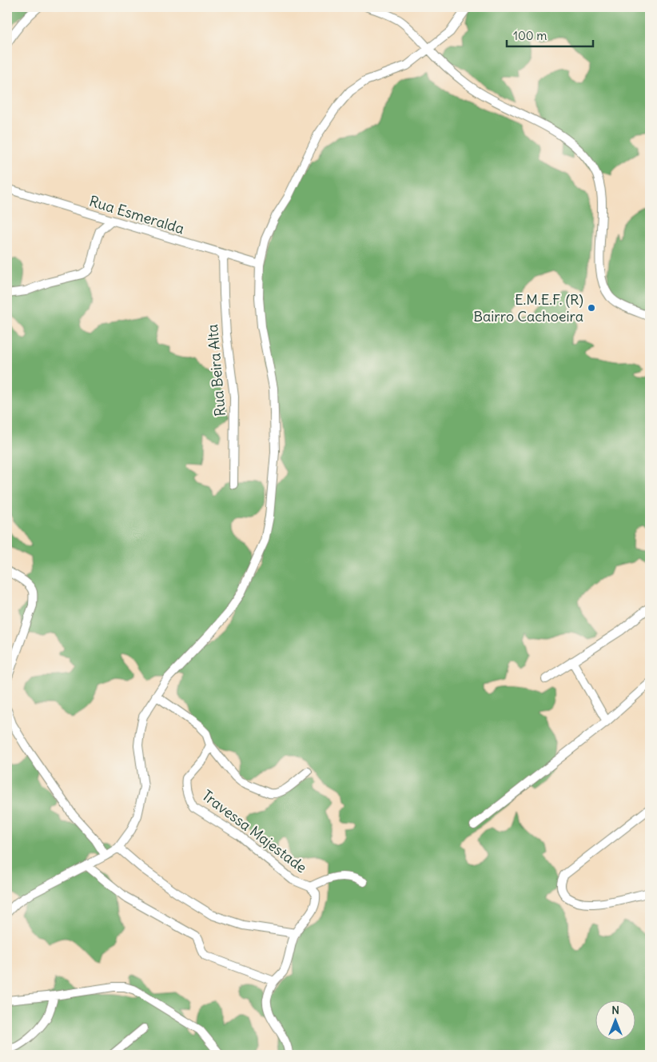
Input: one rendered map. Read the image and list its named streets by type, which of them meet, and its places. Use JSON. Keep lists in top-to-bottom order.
{
  "streets": {
    "street": ["Rua Esmeralda", "Rua Beira Alta", "Travessa Majestade"]
  },
  "crossings": [
    ["Rua Esmeralda", "Rua Beira Alta"]
  ],
  "places": ["E.M.E.F. (R) Bairro Cachoeira"],
  "scale_bar": "100 m",
  "north": "top"
}
